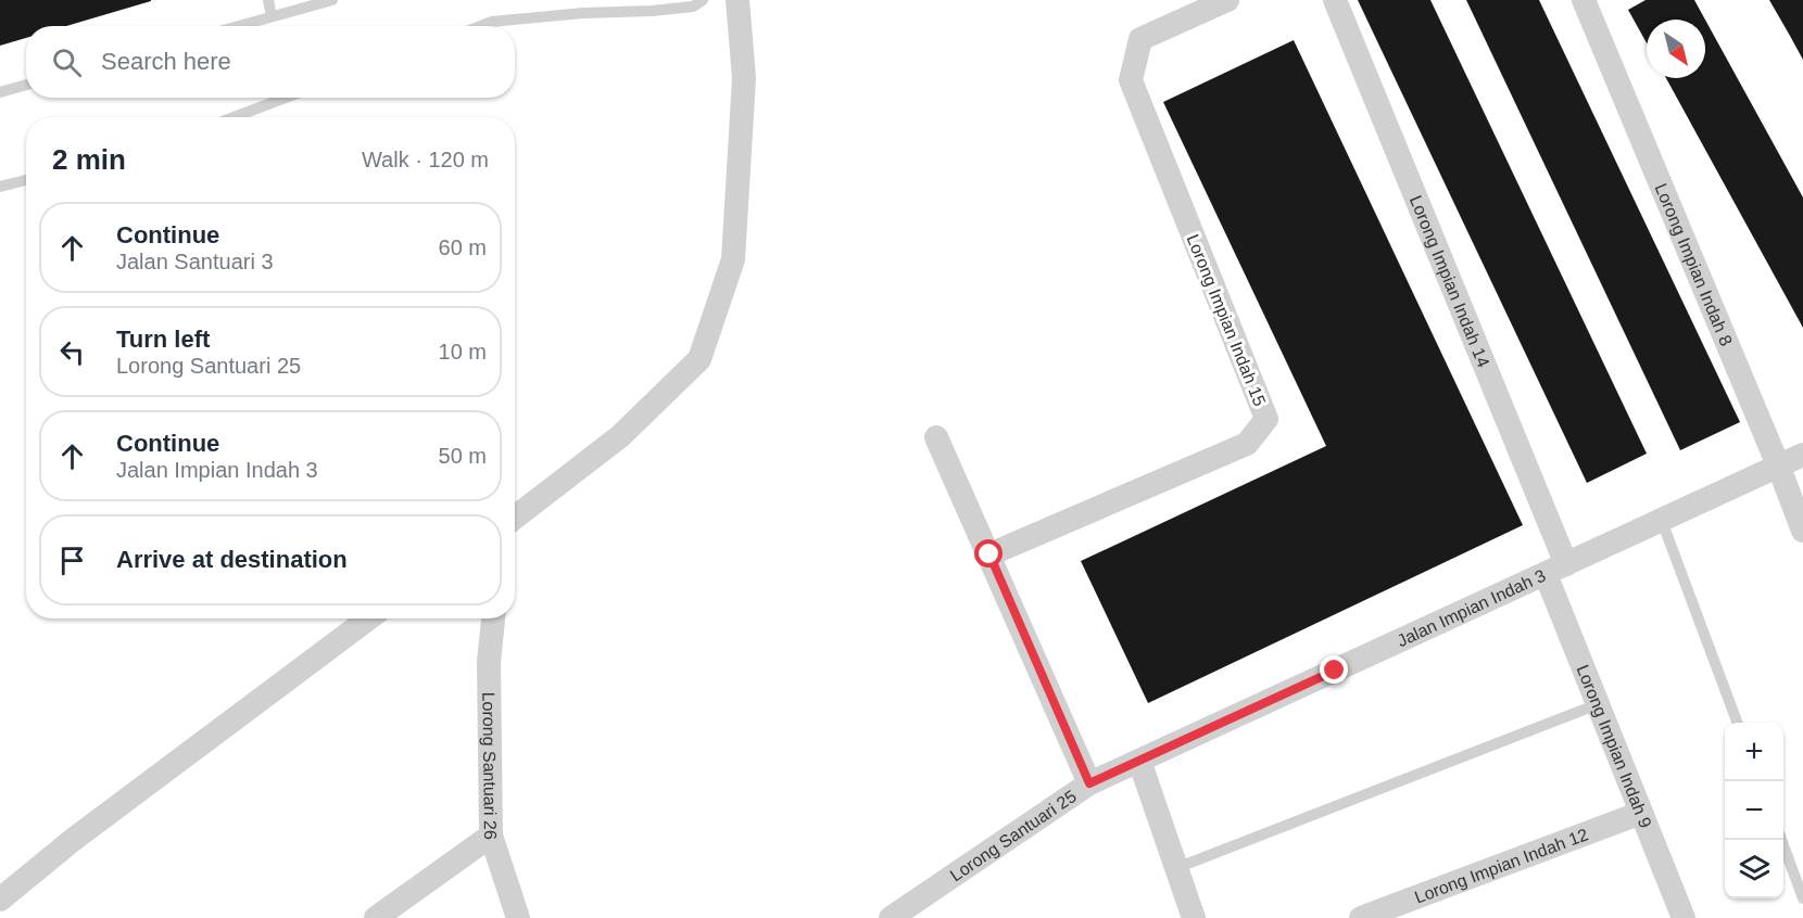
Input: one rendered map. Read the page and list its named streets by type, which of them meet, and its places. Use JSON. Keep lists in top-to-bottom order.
{
  "streets": {
    "street": [
      "Lorong Impian Indah 8",
      "Lorong Impian Indah 14",
      "Lorong Impian Indah 15",
      "Jalan Impian Indah 3",
      "Lorong Impian Indah 9",
      "Lorong Santuari 26",
      "Lorong Santuari 25",
      "Lorong Impian Indah 12"
    ]
  },
  "crossings": [
    ["Lorong Impian Indah 8", "Jalan Impian Indah 3"],
    ["Lorong Impian Indah 14", "Jalan Impian Indah 3"],
    ["Lorong Impian Indah 14", "Lorong Impian Indah 9"],
    ["Jalan Impian Indah 3", "Lorong Impian Indah 9"],
    ["Jalan Impian Indah 3", "Lorong Santuari 25"],
    ["Lorong Impian Indah 9", "Lorong Impian Indah 12"]
  ],
  "north": "bottom right",
  "page": {
    "search": "Search here",
    "heading": ["2 min", "Walk · 120 m"],
    "list": [
      ["Continue", "Jalan Santuari 3", "60 m"],
      ["Turn left", "Lorong Santuari 25", "10 m"],
      ["Continue", "Jalan Impian Indah 3", "50 m"],
      "Arrive at destination"
    ],
    "map_buttons": ["+", "−"]
  }
}
